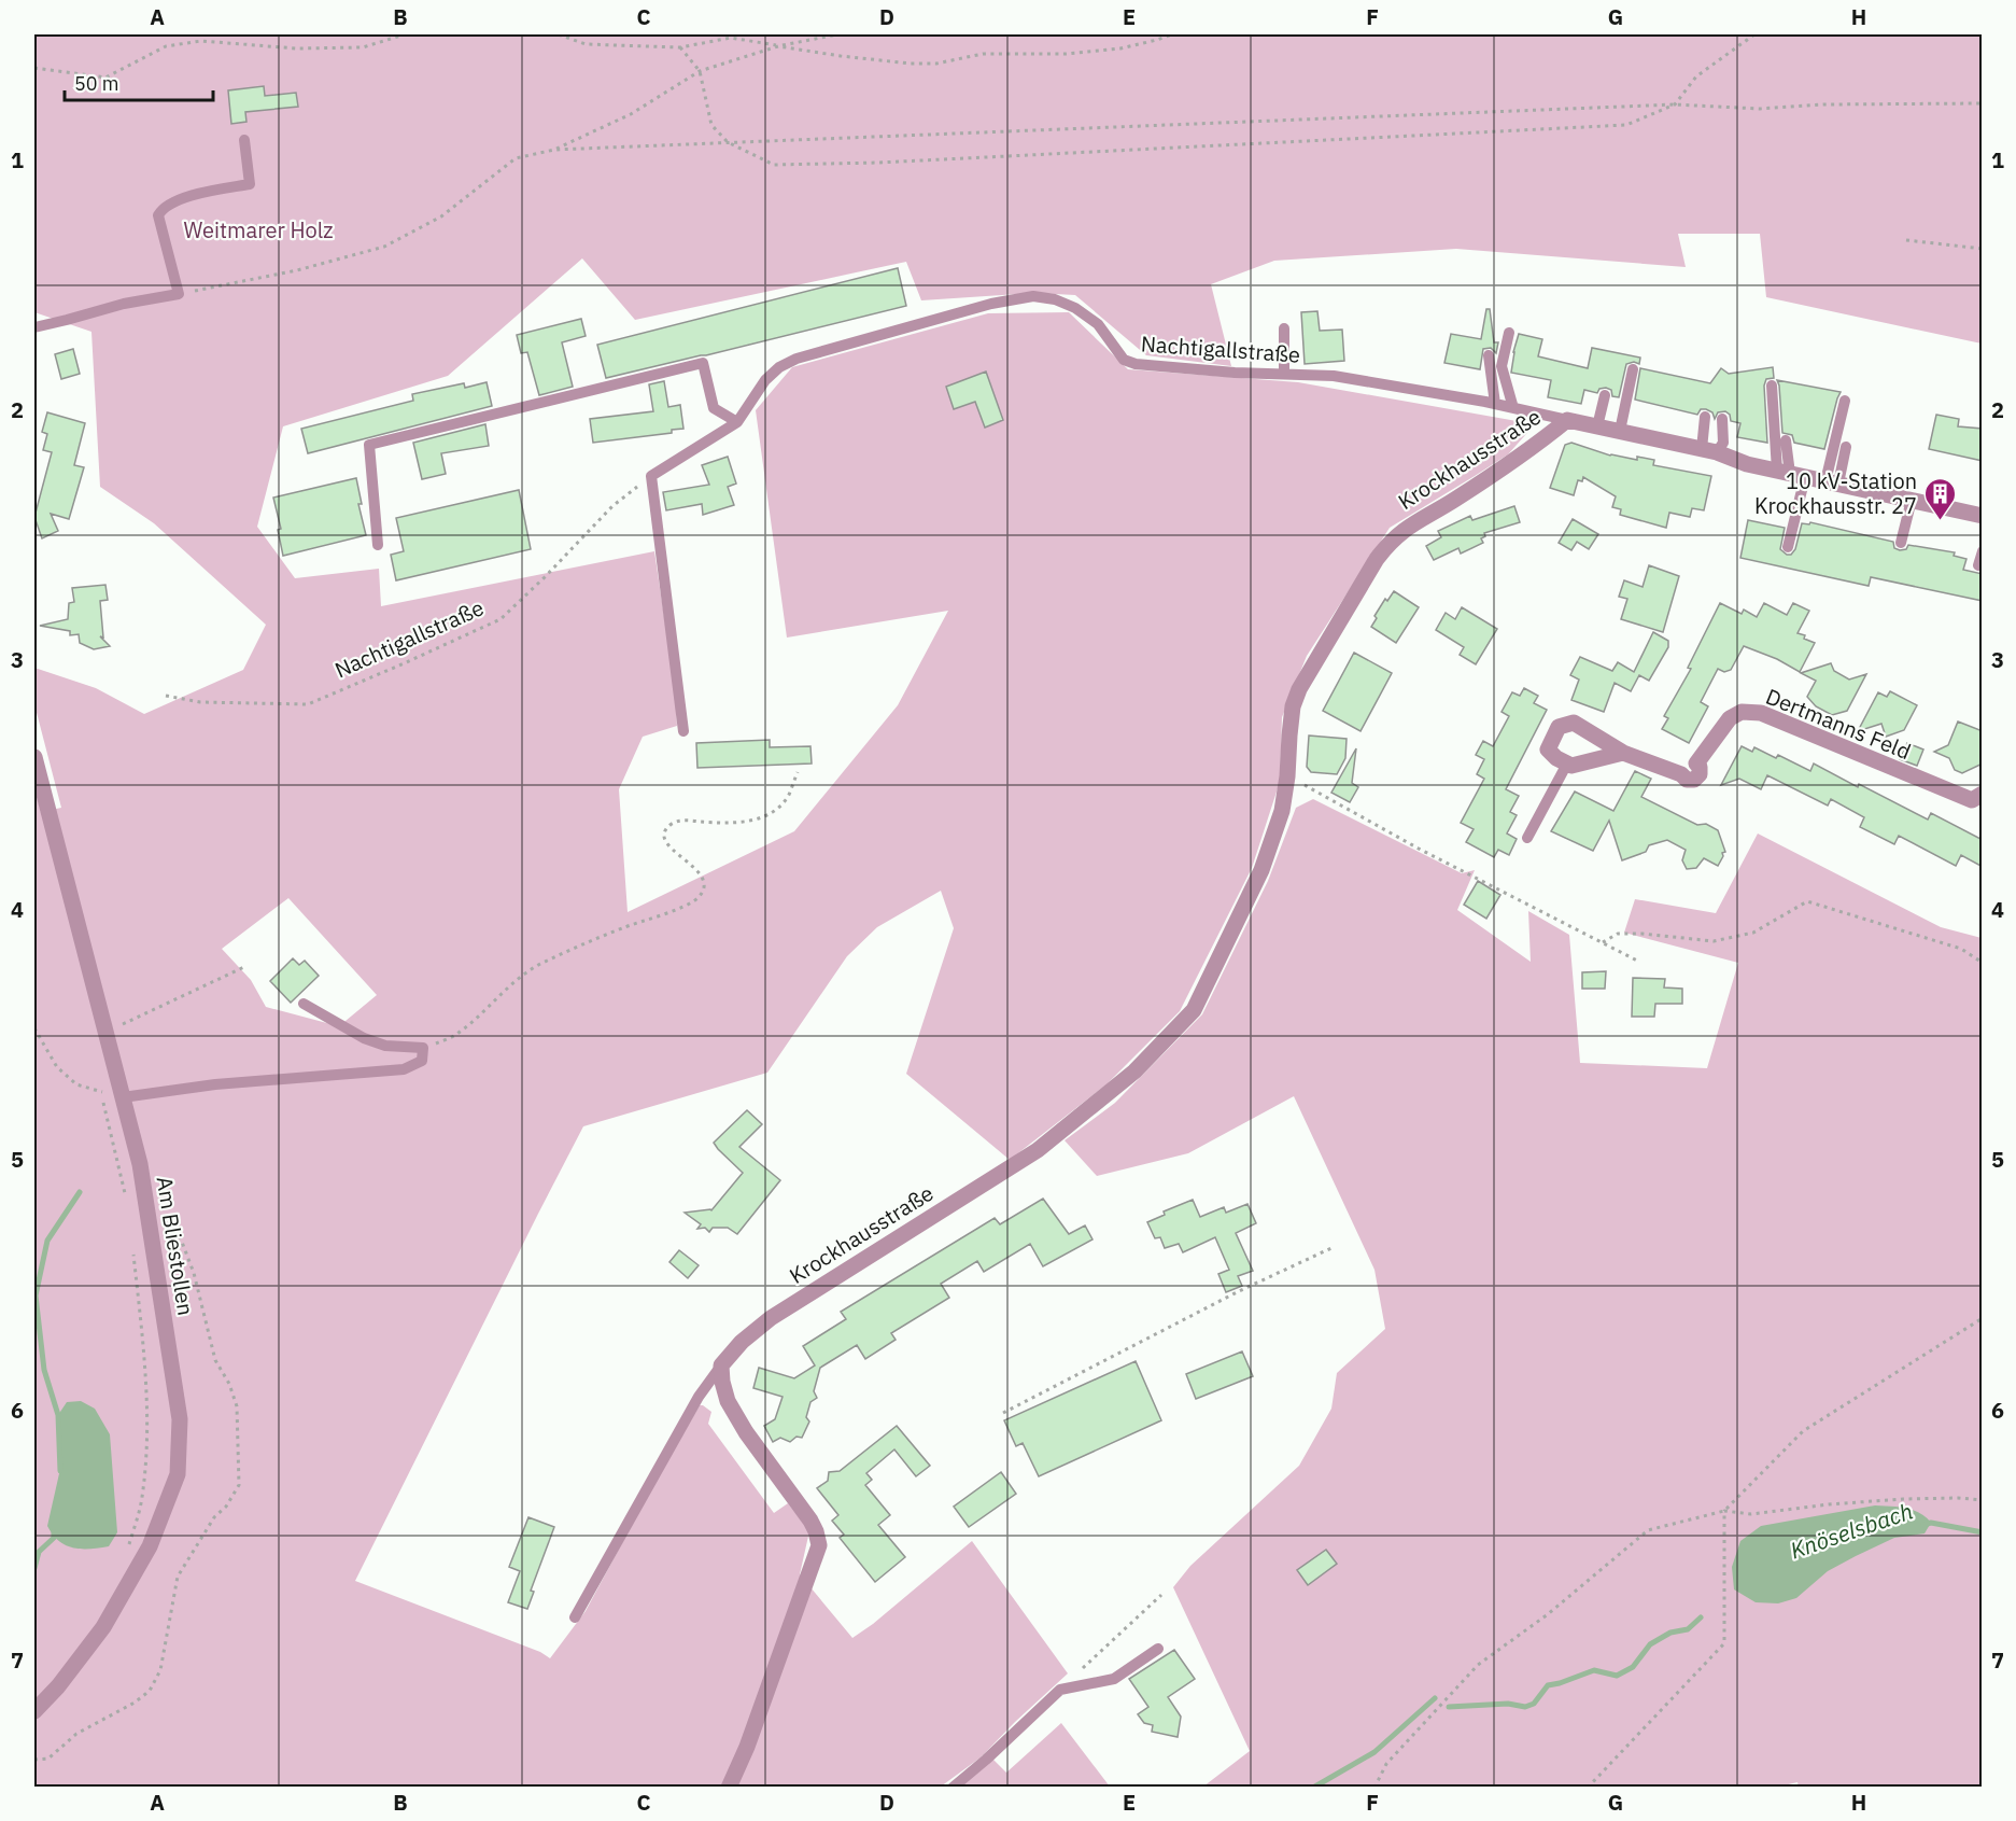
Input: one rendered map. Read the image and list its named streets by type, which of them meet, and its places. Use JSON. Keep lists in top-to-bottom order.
{
  "streets": {
    "street": ["Krockhausstraße", "Dertmanns Feld", "Am Bliestollen"],
    "lane": ["Nachtigallstraße"]
  },
  "crossings": [
    ["Nachtigallstraße", "Krockhausstraße"]
  ],
  "water": ["Knöselsbach"],
  "parks": ["Weitmarer Holz"],
  "places": {
    "building": ["10 kV-Station Krockhausstr. 27"]
  },
  "scale_bar": "50 m",
  "grid": {
    "columns": [
      "A",
      "B",
      "C",
      "D",
      "E",
      "F",
      "G",
      "H"
    ],
    "rows": [
      "1",
      "2",
      "3",
      "4",
      "5",
      "6",
      "7"
    ]
  }
}
